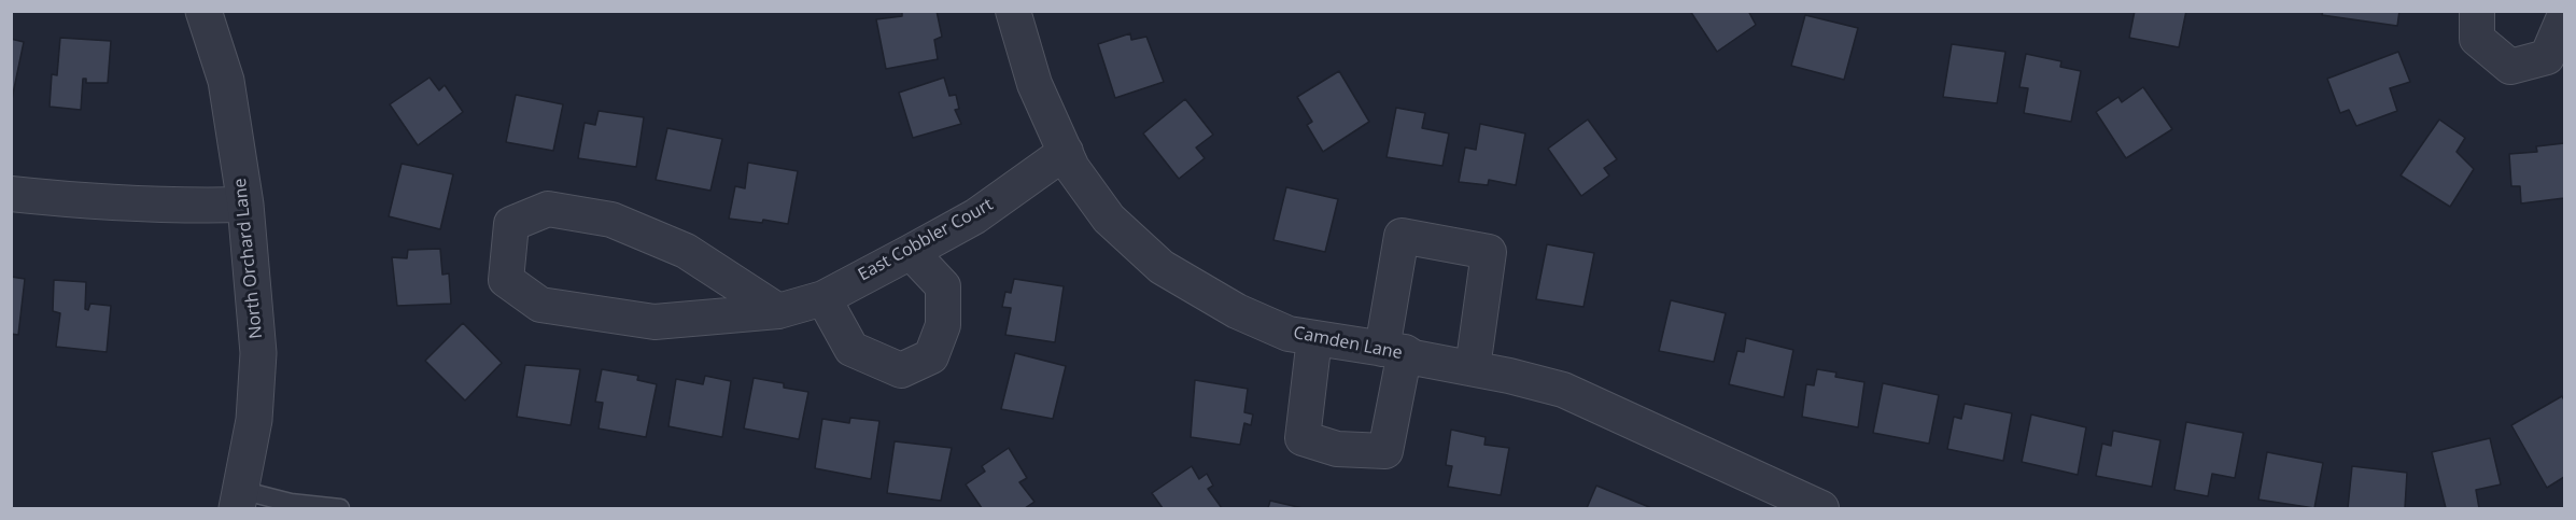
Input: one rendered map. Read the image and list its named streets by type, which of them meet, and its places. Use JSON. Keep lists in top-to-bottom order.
{
  "streets": {
    "street": ["East Cobbler Court", "North Orchard Lane", "Camden Lane"]
  },
  "crossings": [
    ["East Cobbler Court", "Camden Lane"]
  ]
}
